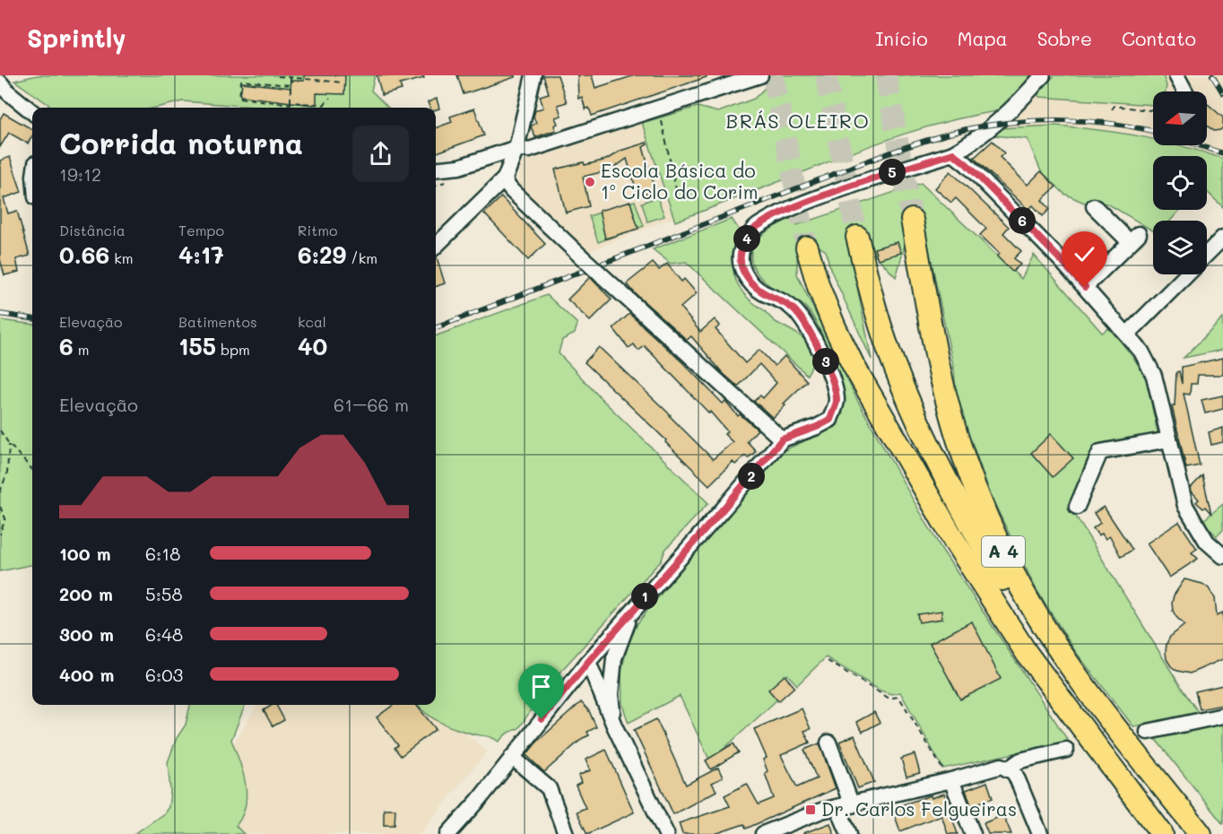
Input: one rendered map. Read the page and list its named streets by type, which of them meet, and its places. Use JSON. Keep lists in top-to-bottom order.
{
  "streets": {
    "highway": ["A 4"]
  },
  "districts": ["BRÁS OLEIRO"],
  "places": {
    "other": ["Escola Básica do 1º Ciclo do Corim"],
    "transit": ["Dr. Carlos Felgueiras"]
  },
  "north": "left",
  "page": {
    "header": "Sprintly",
    "nav": [
      "Início",
      "Mapa",
      "Sobre",
      "Contato"
    ],
    "heading": ["Corrida noturna", "19:12"],
    "pins": [
      "5",
      "6",
      "4",
      "3",
      "2",
      "1"
    ],
    "stats": [
      ["Distância", "0.66 km"],
      ["Tempo", "4:17"],
      ["Ritmo", "6:29 /km"],
      ["Elevação", "6 m"],
      ["Batimentos", "155 bpm"],
      ["kcal", "40"]
    ],
    "chart": ["Elevação", "61–66 m"],
    "list": [
      {
        "name": "100 m",
        "note": "6:18"
      },
      {
        "name": "200 m",
        "note": "5:58"
      },
      {
        "name": "300 m",
        "note": "6:48"
      },
      {
        "name": "400 m",
        "note": "6:03"
      }
    ]
  }
}
